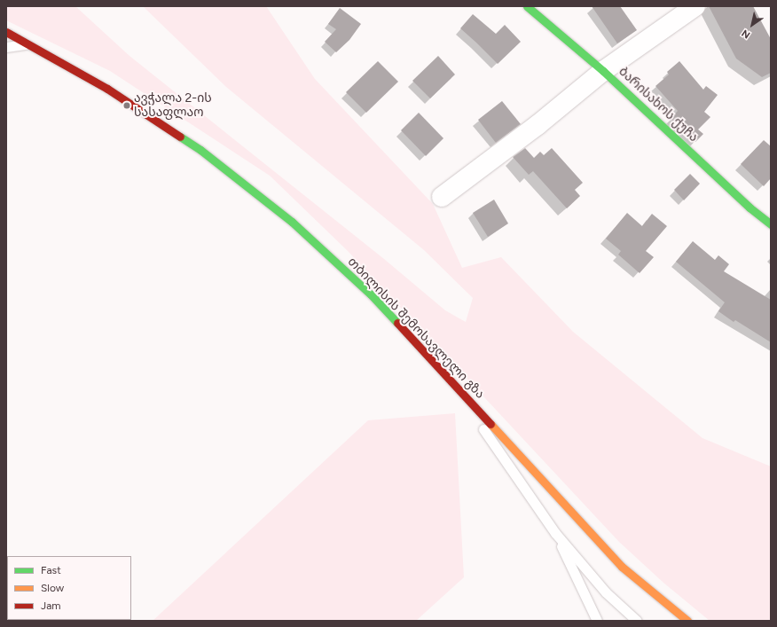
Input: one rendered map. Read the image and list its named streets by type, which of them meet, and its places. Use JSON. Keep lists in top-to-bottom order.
{
  "streets": {
    "main road": ["ბარისახოს ქუჩა", "თბილისის შემოსავლელი გზა"]
  },
  "places": ["ავჭალა 2-ის სასაფლაო"],
  "legend": ["Fast", "Slow", "Jam"],
  "north": "bottom left"
}
